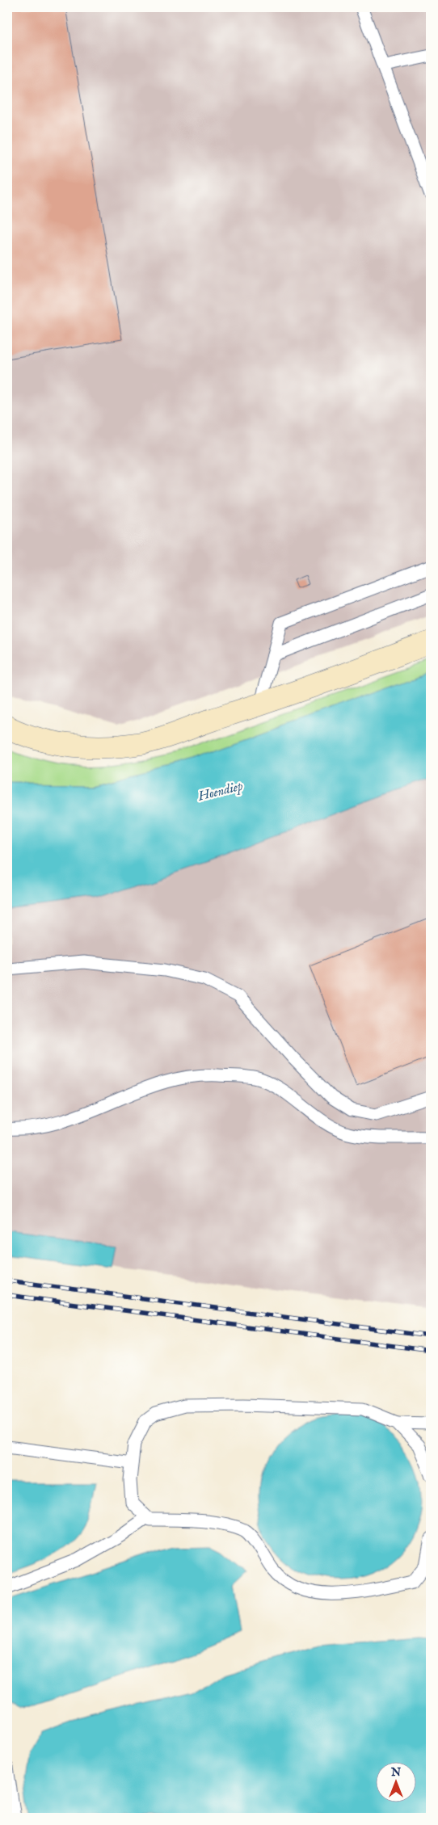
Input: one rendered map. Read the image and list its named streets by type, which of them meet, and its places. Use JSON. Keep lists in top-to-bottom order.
{
  "water": ["Hoendiep"],
  "north": "top"
}
